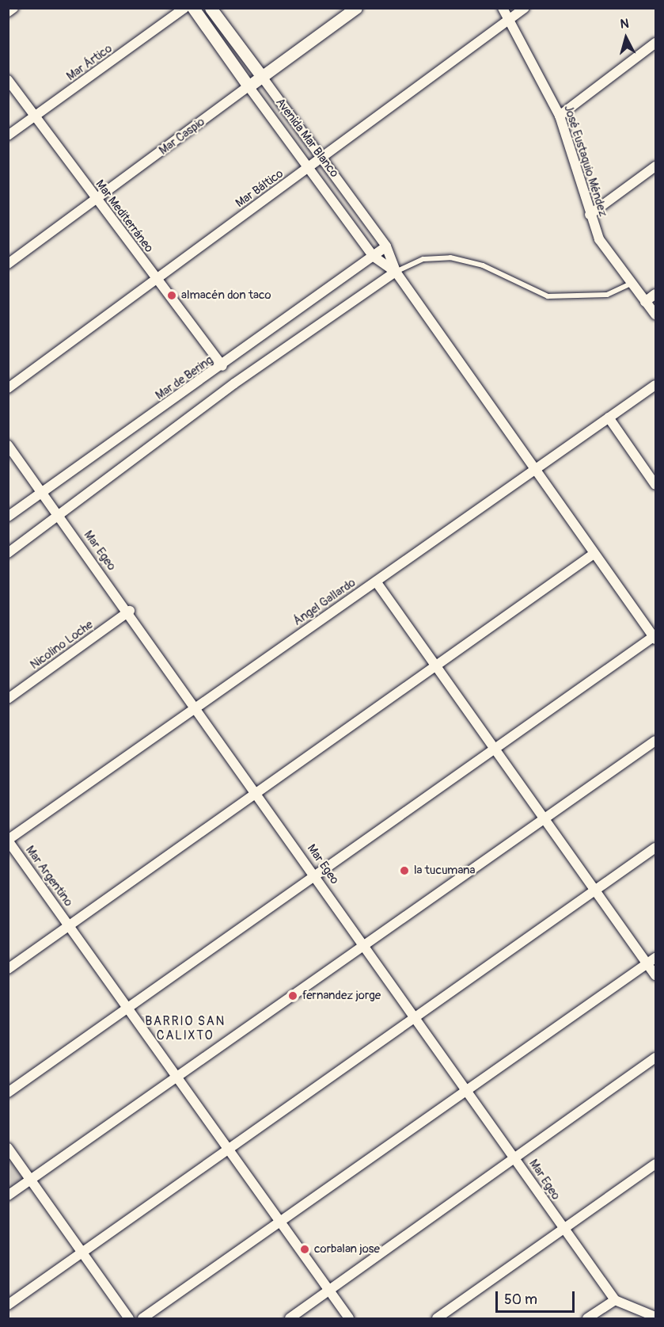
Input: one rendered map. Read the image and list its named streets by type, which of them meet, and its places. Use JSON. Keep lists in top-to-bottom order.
{
  "streets": {
    "street": [
      "Mar Ártico",
      "Mar Caspio",
      "Avenida Mar Blanco",
      "José Eustaquio Méndez",
      "Mar Báltico",
      "Mar Mediterráneo",
      "Mar de Bering",
      "Mar Egeo",
      "Ángel Gallardo",
      "Nicolino Loche",
      "Mar Argentino"
    ]
  },
  "crossings": [
    ["Mar Ártico", "Mar Mediterráneo"],
    ["Mar Caspio", "Avenida Mar Blanco"],
    ["Mar Caspio", "Mar Mediterráneo"],
    ["Avenida Mar Blanco", "Mar Báltico"],
    ["Avenida Mar Blanco", "Mar de Bering"],
    ["José Eustaquio Méndez", "Mar Báltico"],
    ["Mar Báltico", "Mar Mediterráneo"],
    ["Mar Mediterráneo", "Mar de Bering"],
    ["Mar de Bering", "Mar Egeo"],
    ["Mar Egeo", "Ángel Gallardo"],
    ["Mar Egeo", "Nicolino Loche"],
    ["Ángel Gallardo", "Mar Argentino"]
  ],
  "districts": ["BARRIO SAN CALIXTO"],
  "places": [
    "almacén don taco",
    "la tucumana",
    "fernandez jorge",
    "corbalan jose"
  ],
  "scale_bar": "50 m",
  "north": "top"
}
